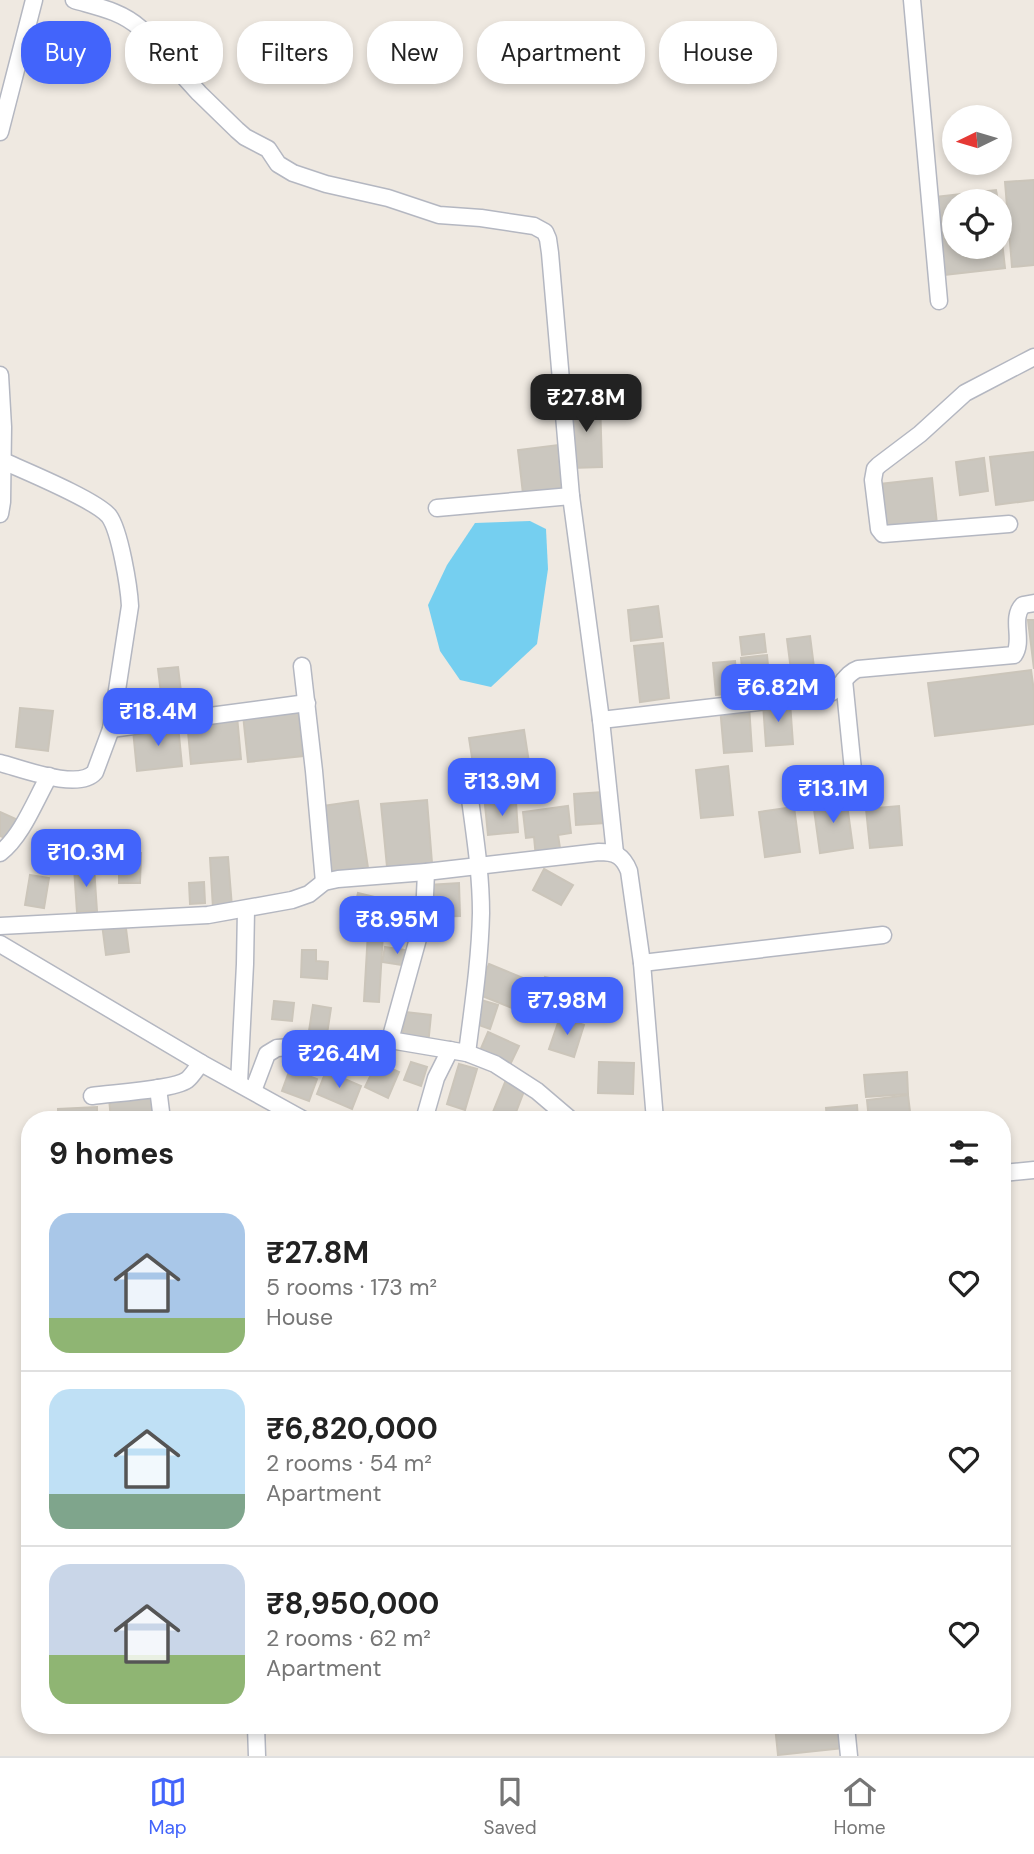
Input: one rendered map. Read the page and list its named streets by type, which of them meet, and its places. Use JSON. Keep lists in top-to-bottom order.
{
  "north": "left",
  "page": {
    "chip": [
      "Buy",
      "Rent",
      "Filters",
      "New",
      "Apartment",
      "House"
    ],
    "price": [
      "₹27.8M",
      "₹6.82M",
      "₹18.4M",
      "₹13.9M",
      "₹13.1M",
      "₹10.3M",
      "₹8.95M",
      "₹7.98M",
      "₹26.4M"
    ],
    "heading": "9 homes",
    "list": [
      {
        "name": "₹27.8M",
        "note": "5 rooms · 173 m² · House"
      },
      {
        "name": "₹6,820,000",
        "note": "2 rooms · 54 m² · Apartment"
      },
      {
        "name": "₹8,950,000",
        "note": "2 rooms · 62 m² · Apartment"
      }
    ],
    "tabs": ["Map", "Saved", "Home"]
  }
}
